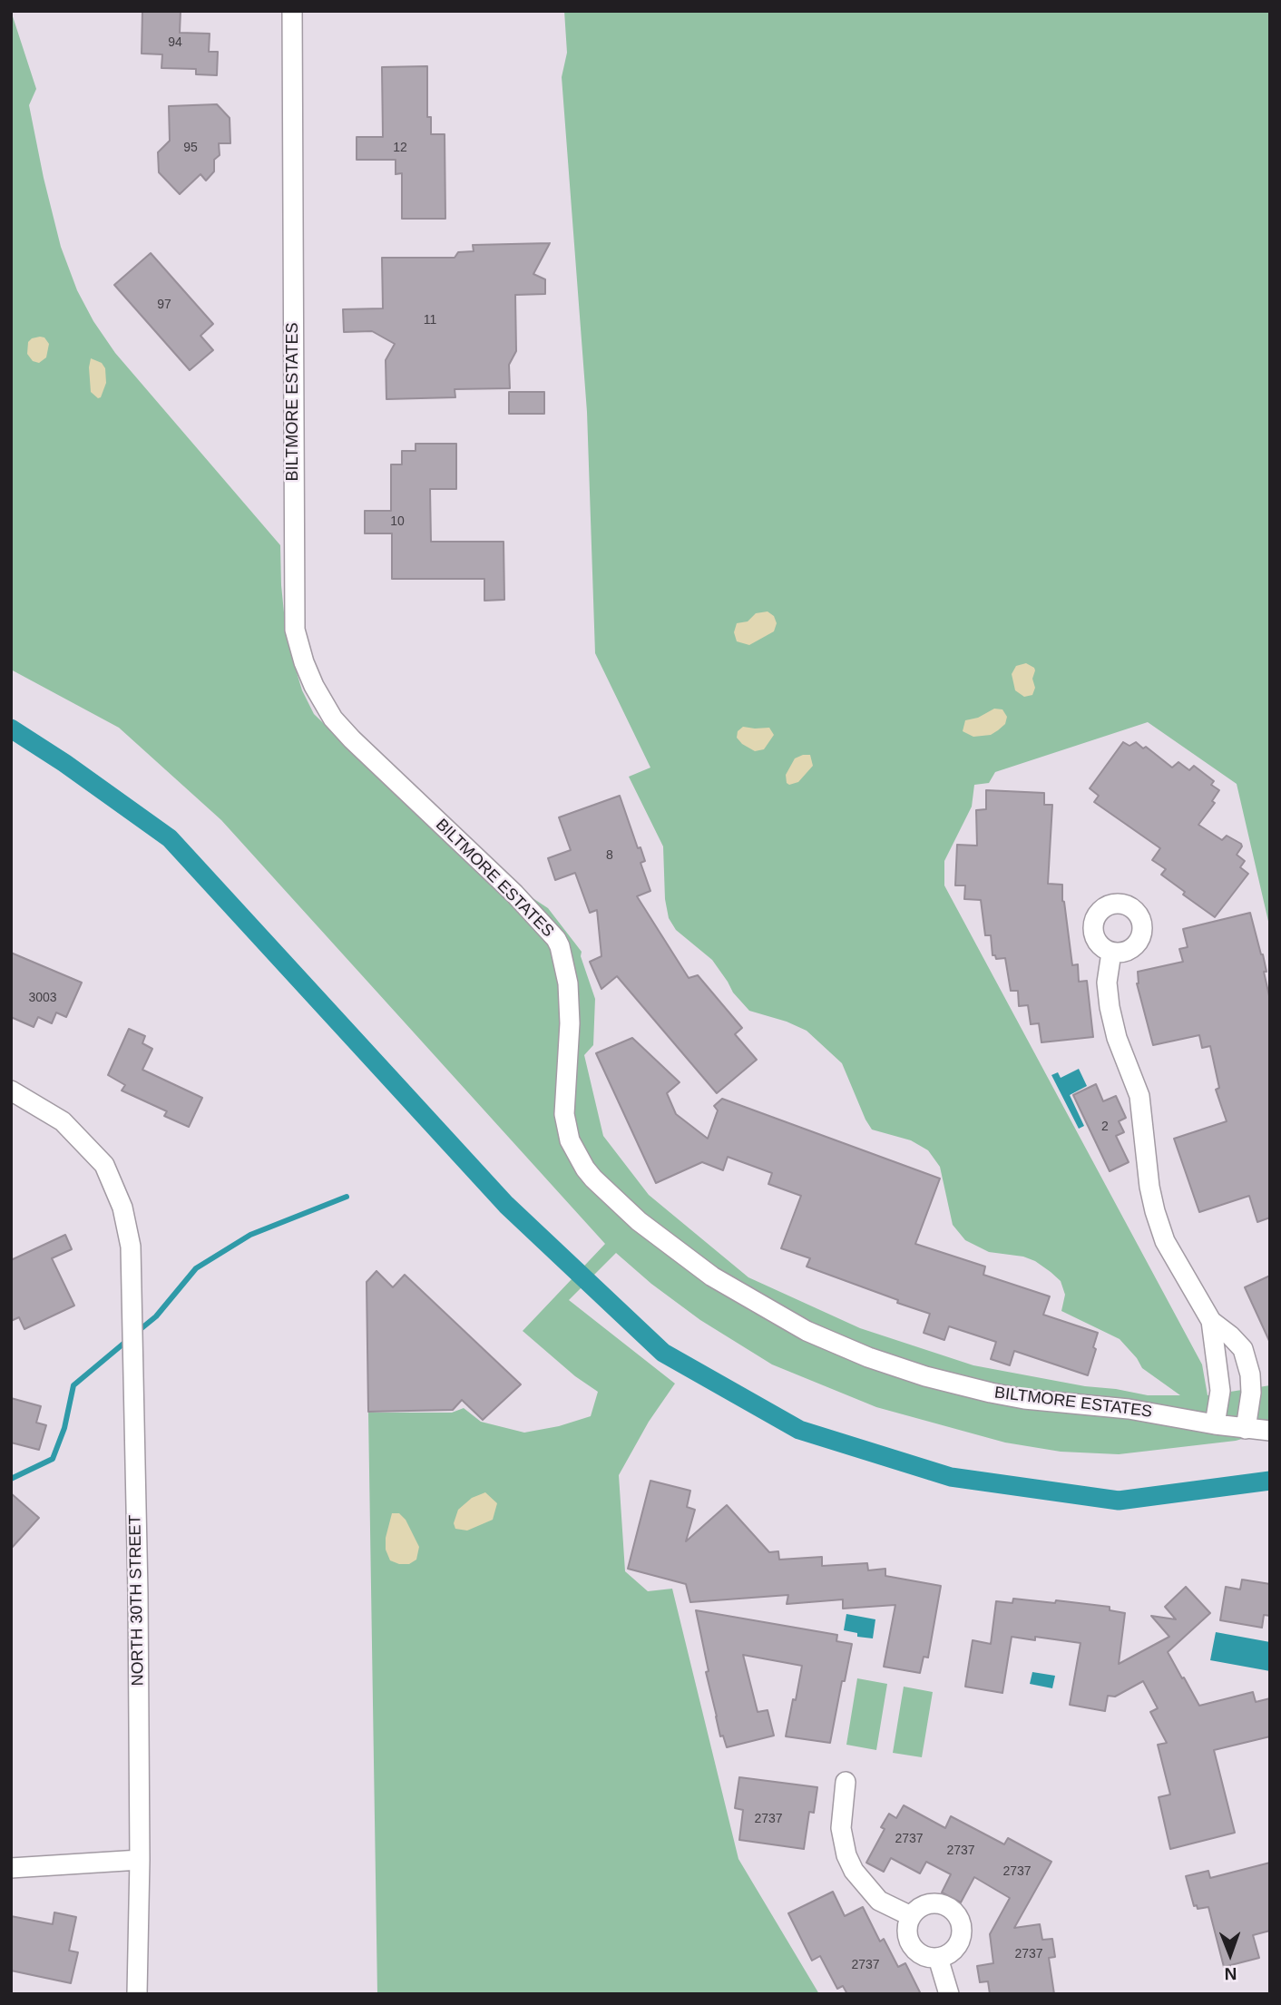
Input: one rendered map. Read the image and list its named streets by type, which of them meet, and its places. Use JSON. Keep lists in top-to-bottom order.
{
  "streets": {
    "street": ["BILTMORE ESTATES", "NORTH 30TH STREET"]
  },
  "house_numbers": [
    "94",
    "95",
    "12",
    "97",
    "11",
    "10",
    "8",
    "3003",
    "2",
    "2737",
    "2737",
    "2737",
    "2737",
    "2737",
    "2737"
  ],
  "north": "bottom"
}
